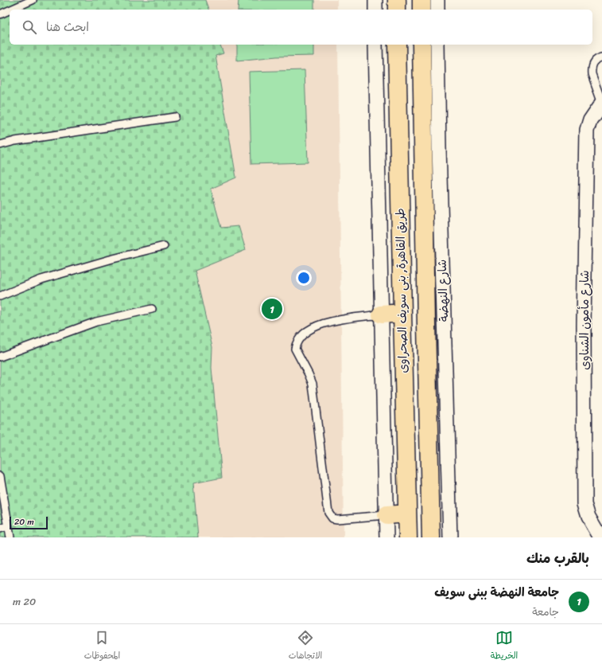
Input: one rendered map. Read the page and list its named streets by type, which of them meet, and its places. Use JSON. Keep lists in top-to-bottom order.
{
  "streets": {
    "main road": ["طريق القاهرة, بنى سويف الصحراوى"],
    "street": ["شارع النهضة", "شارع مأمون الشناوى"]
  },
  "scale_bar": "20 m",
  "page": {
    "search": "ابحث هنا",
    "pins": "1",
    "scale": "20 m",
    "heading": "بالقرب منك",
    "list": [
      {
        "mark": "1",
        "name": "جامعة النهضة ببنى سويف",
        "note": "جامعة",
        "value": "20 m"
      }
    ],
    "nav": ["الخريطة", "الاتجاهات", "المحفوظات"]
  }
}
